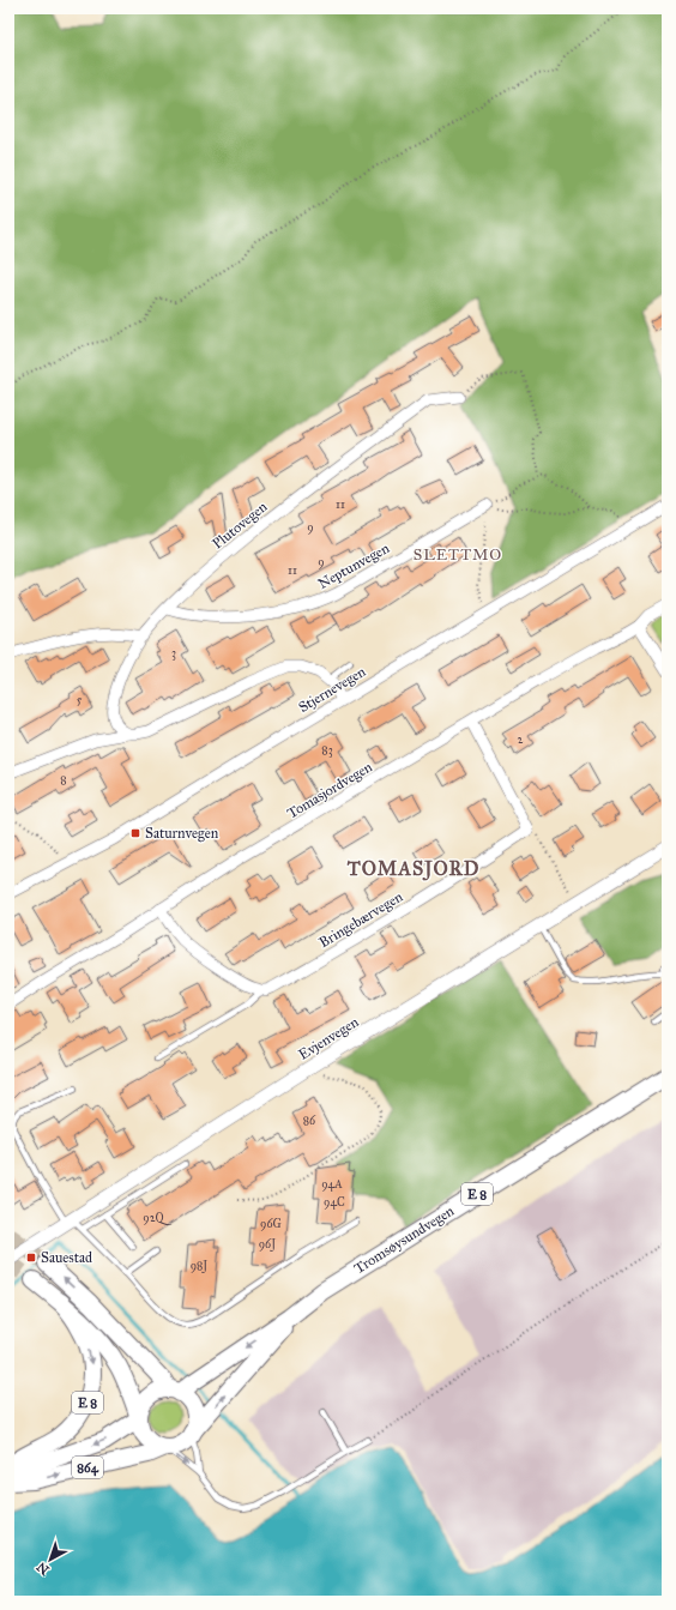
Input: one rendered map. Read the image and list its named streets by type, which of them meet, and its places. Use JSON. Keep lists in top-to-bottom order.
{
  "streets": {
    "main road": ["E 8", "Tromsøysundvegen", "864"],
    "street": [
      "Plutovegen",
      "Neptunvegen",
      "Stjernevegen",
      "Tomasjordvegen",
      "Bringebærvegen",
      "Evjenvegen"
    ]
  },
  "crossings": [
    ["Plutovegen", "Neptunvegen"],
    ["E 8", "Tromsøysundvegen"],
    ["E 8", "864"],
    ["Tromsøysundvegen", "864"]
  ],
  "districts": ["SLETTMO", "TOMASJORD"],
  "places": {
    "transit": ["Saturnvegen", "Sauestad"]
  },
  "house_numbers": [
    "11",
    "9",
    "9",
    "11",
    "3",
    "5",
    "2",
    "83",
    "8",
    "86",
    "94A",
    "94C",
    "92Q",
    "96G",
    "96J",
    "98J"
  ],
  "north": "bottom left"
}
